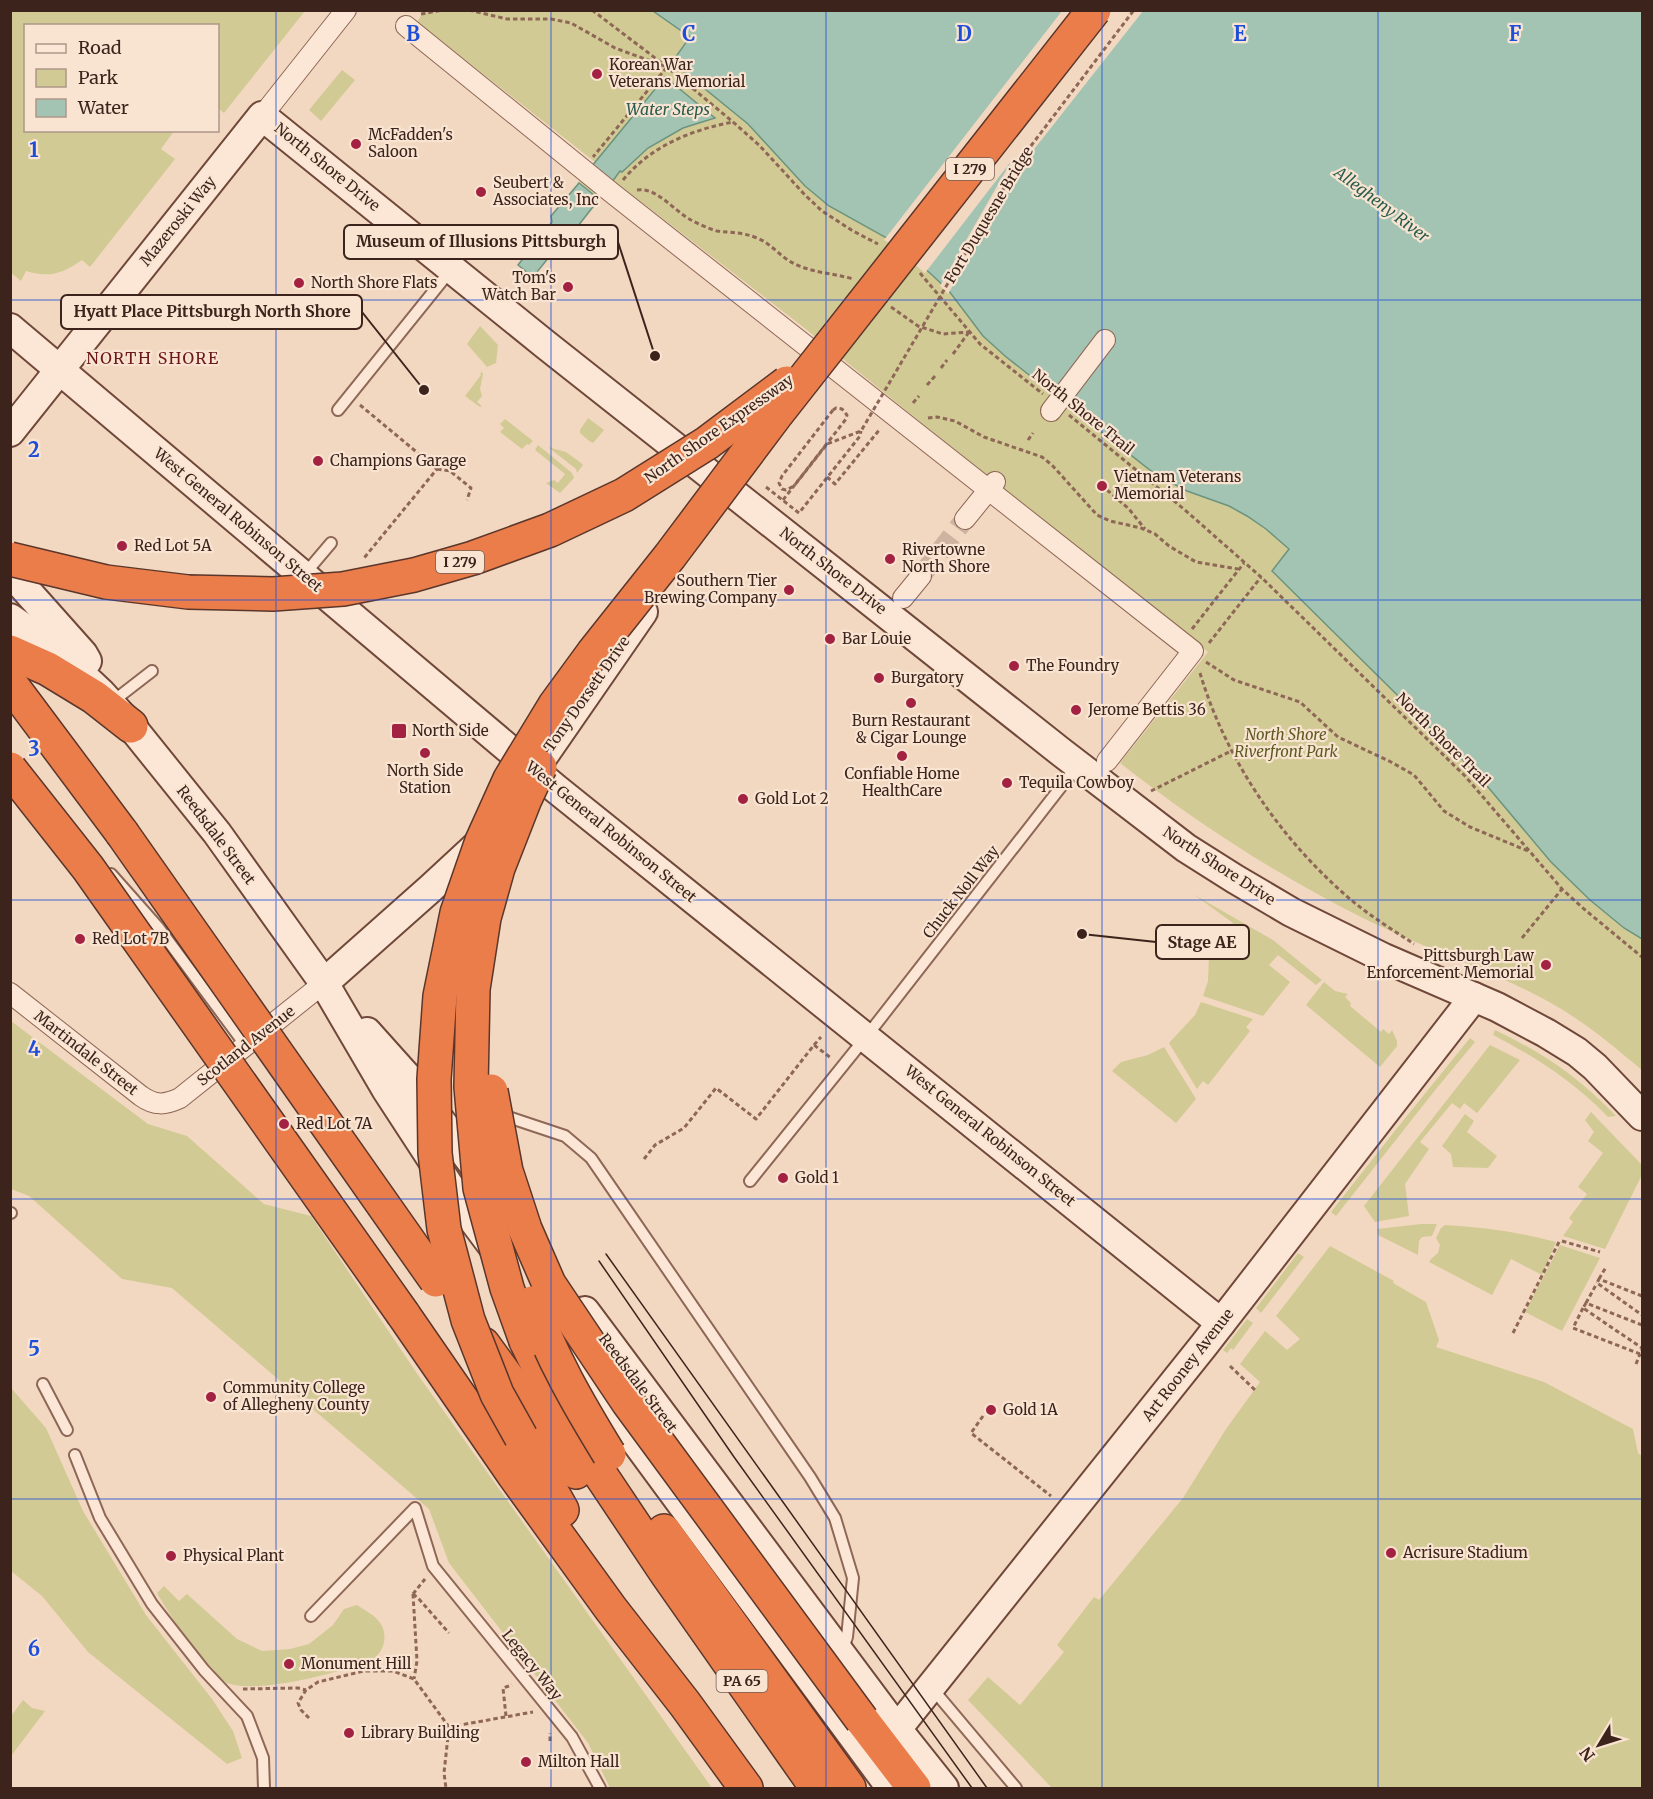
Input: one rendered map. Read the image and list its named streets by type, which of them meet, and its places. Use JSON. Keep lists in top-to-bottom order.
{
  "streets": {
    "highway": ["I 279", "North Shore Expressway", "PA 65"],
    "main road": [
      "North Shore Drive",
      "Mazeroski Way",
      "West General Robinson Street",
      "Tony Dorsett Drive",
      "Reedsdale Street",
      "Art Rooney Avenue"
    ],
    "street": ["Scotland Avenue", "Martindale Street"],
    "lane": ["Chuck Noll Way", "Legacy Way"],
    "path": ["Fort Duquesne Bridge", "North Shore Trail"]
  },
  "crossings": [
    ["North Shore Drive", "Mazeroski Way"],
    ["North Shore Drive", "Tony Dorsett Drive"],
    ["North Shore Drive", "Chuck Noll Way"],
    ["North Shore Drive", "Art Rooney Avenue"],
    ["I 279", "North Shore Expressway"],
    ["Mazeroski Way", "West General Robinson Street"],
    ["West General Robinson Street", "Tony Dorsett Drive"],
    ["West General Robinson Street", "Chuck Noll Way"],
    ["West General Robinson Street", "Art Rooney Avenue"],
    ["Tony Dorsett Drive", "Reedsdale Street"],
    ["Tony Dorsett Drive", "Scotland Avenue"],
    ["Reedsdale Street", "Scotland Avenue"],
    ["Reedsdale Street", "Art Rooney Avenue"],
    ["Scotland Avenue", "Martindale Street"]
  ],
  "districts": ["NORTH SHORE"],
  "water": ["Water Steps", "Allegheny River"],
  "parks": ["North Shore Riverfront Park"],
  "places": {
    "other": [
      "Korean War Veterans Memorial",
      "McFadden's Saloon",
      "Seubert & Associates, Inc",
      "North Shore Flats",
      "Tom's Watch Bar",
      "Museum of Illusions Pittsburgh",
      "Hyatt Place Pittsburgh North Shore",
      "Champions Garage",
      "Vietnam Veterans Memorial",
      "Red Lot 5A",
      "Rivertowne North Shore",
      "Southern Tier Brewing Company",
      "Bar Louie",
      "The Foundry",
      "Burgatory",
      "Burn Restaurant & Cigar Lounge",
      "Jerome Bettis 36",
      "North Side Station",
      "Confiable Home HealthCare",
      "Tequila Cowboy",
      "Gold Lot 2",
      "Stage AE",
      "Red Lot 7B",
      "Pittsburgh Law Enforcement Memorial",
      "Red Lot 7A",
      "Gold 1",
      "Community College of Allegheny County",
      "Gold 1A",
      "Acrisure Stadium",
      "Physical Plant",
      "Monument Hill",
      "Library Building",
      "Milton Hall"
    ],
    "transit": ["North Side"]
  },
  "legend": ["Road", "Park", "Water"],
  "north": "bottom left",
  "grid": {
    "columns": [
      "B",
      "C",
      "D",
      "E",
      "F"
    ],
    "rows": [
      "1",
      "2",
      "3",
      "4",
      "5",
      "6"
    ]
  }
}
